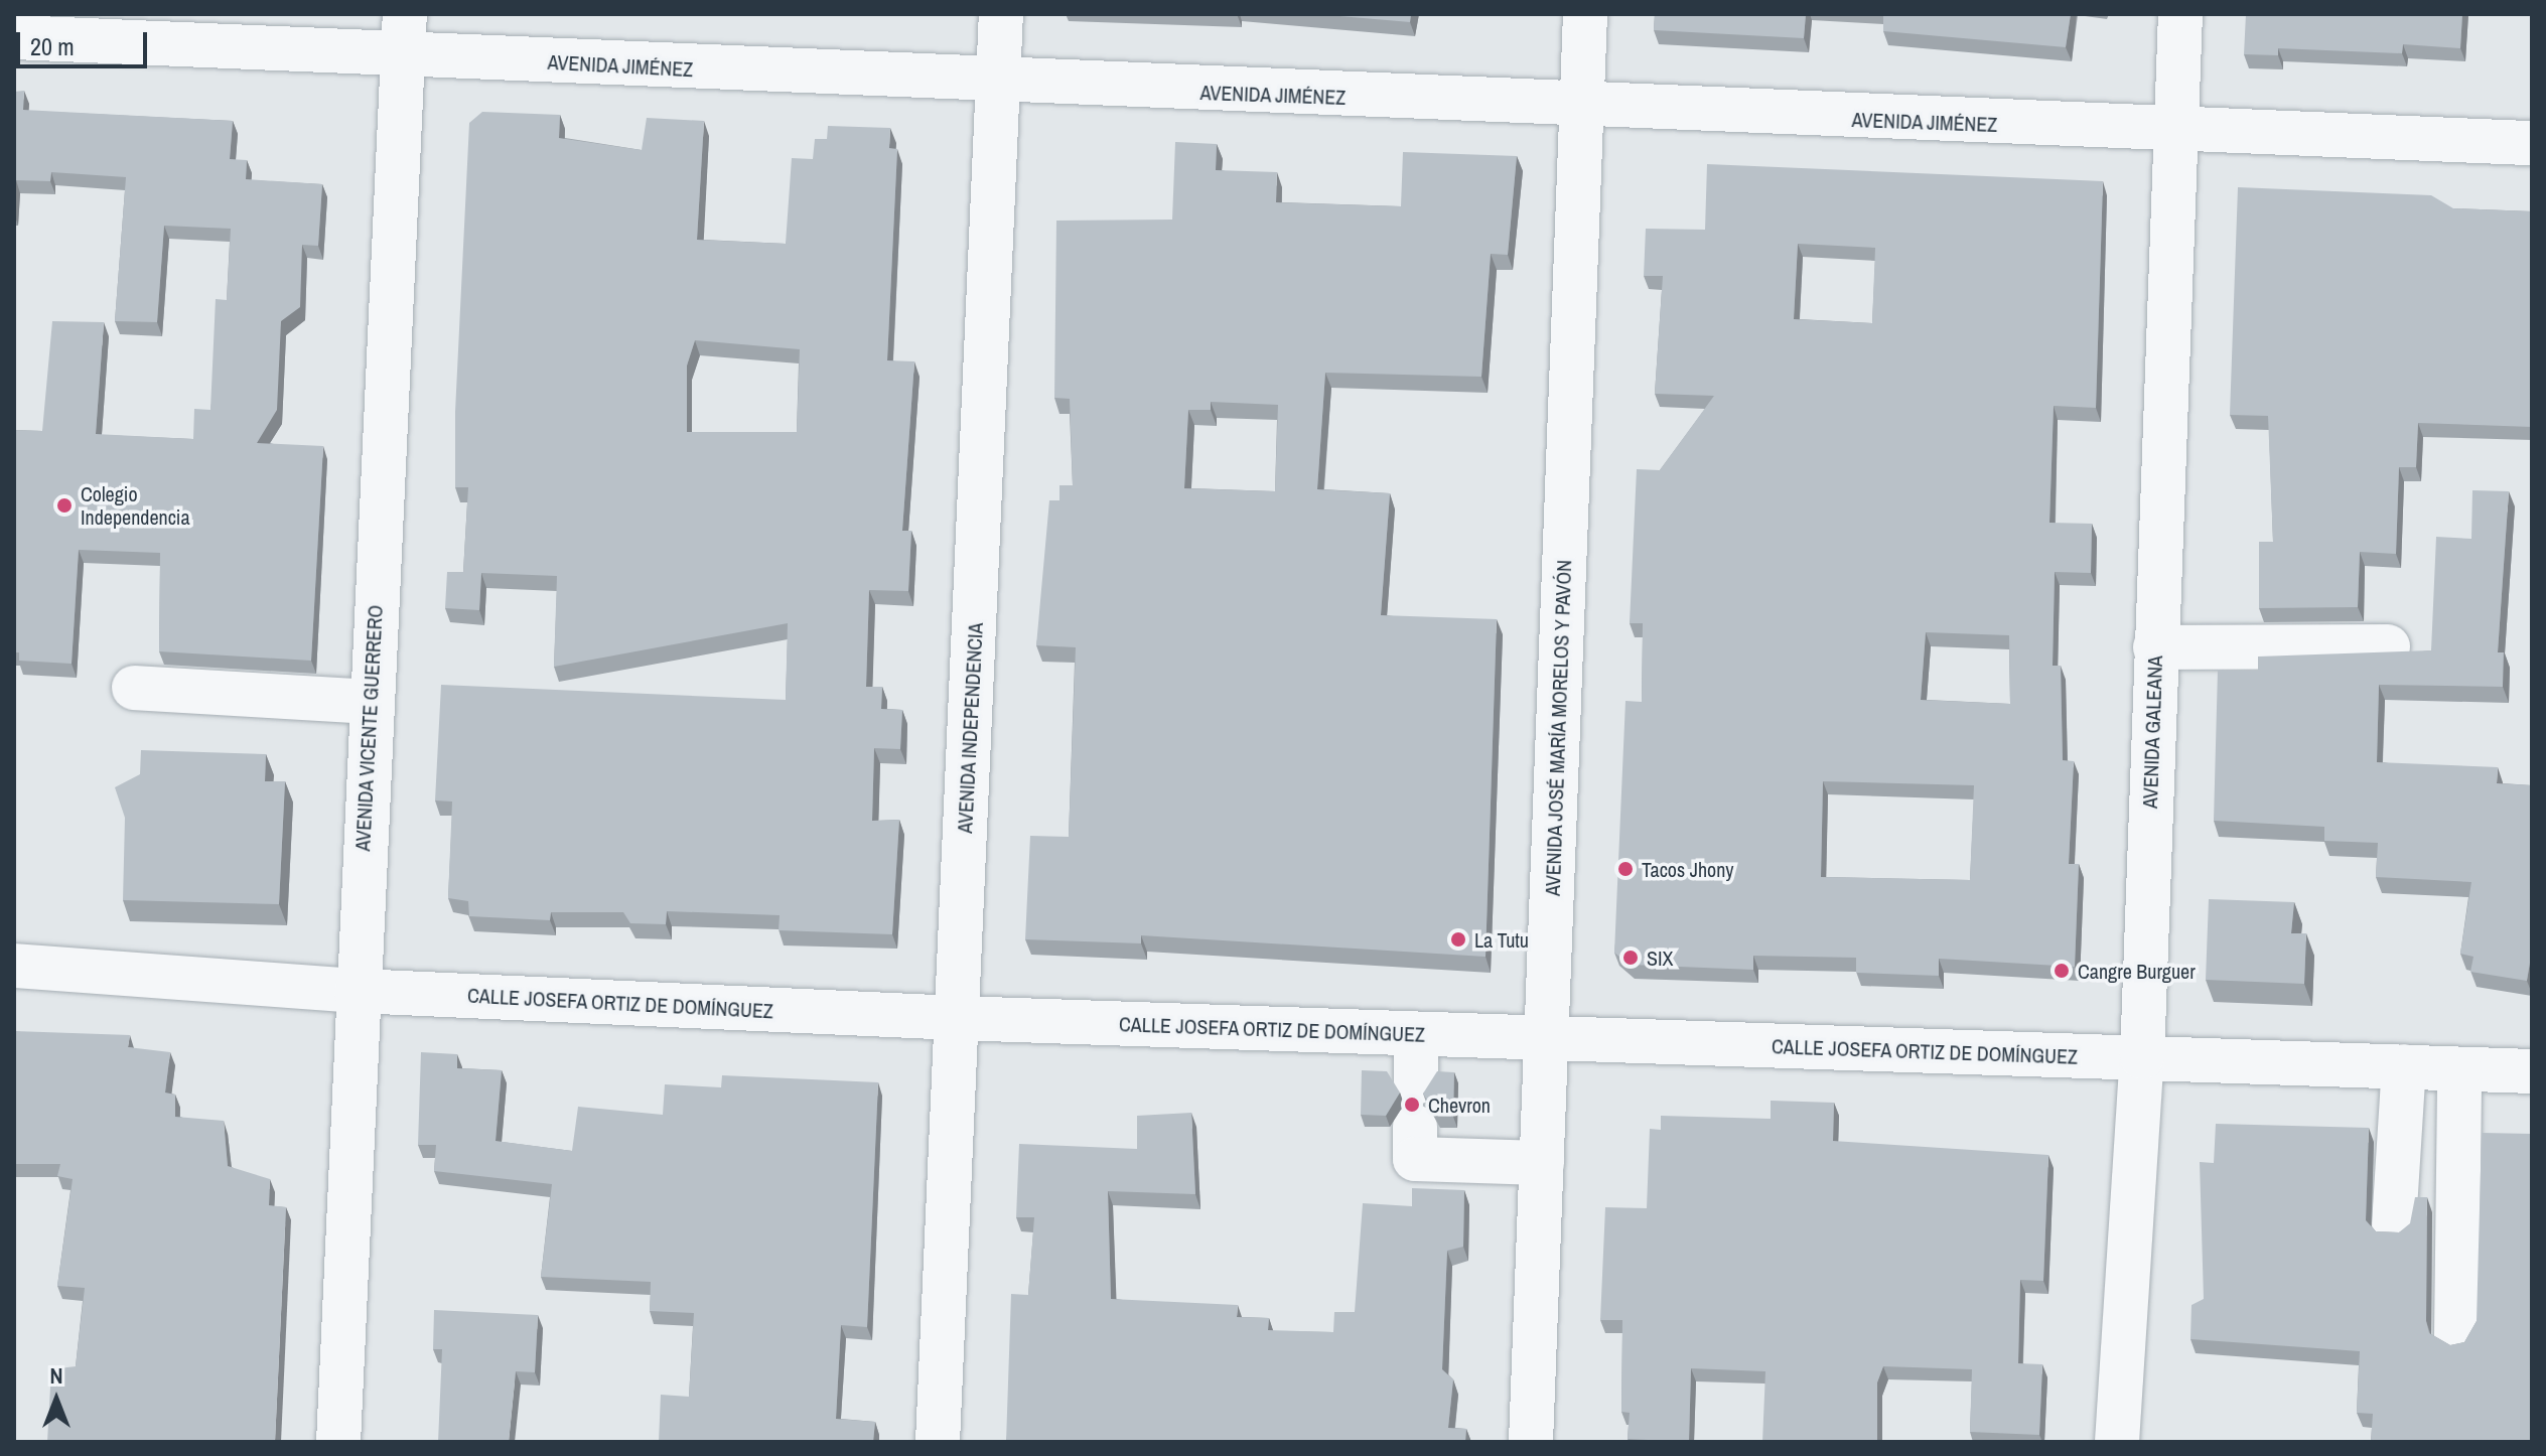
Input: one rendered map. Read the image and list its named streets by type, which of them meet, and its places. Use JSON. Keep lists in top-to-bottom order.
{
  "streets": {
    "street": [
      "AVENIDA JIMÉNEZ",
      "AVENIDA VICENTE GUERRERO",
      "AVENIDA INDEPENDENCIA",
      "AVENIDA JOSÉ MARÍA MORELOS Y PAVÓN",
      "AVENIDA GALEANA",
      "CALLE JOSEFA ORTIZ DE DOMÍNGUEZ"
    ]
  },
  "crossings": [
    ["AVENIDA JIMÉNEZ", "AVENIDA VICENTE GUERRERO"],
    ["AVENIDA JIMÉNEZ", "AVENIDA INDEPENDENCIA"],
    ["AVENIDA JIMÉNEZ", "AVENIDA JOSÉ MARÍA MORELOS Y PAVÓN"],
    ["AVENIDA JIMÉNEZ", "AVENIDA GALEANA"],
    ["AVENIDA VICENTE GUERRERO", "CALLE JOSEFA ORTIZ DE DOMÍNGUEZ"],
    ["AVENIDA INDEPENDENCIA", "CALLE JOSEFA ORTIZ DE DOMÍNGUEZ"],
    ["AVENIDA JOSÉ MARÍA MORELOS Y PAVÓN", "CALLE JOSEFA ORTIZ DE DOMÍNGUEZ"],
    ["AVENIDA GALEANA", "CALLE JOSEFA ORTIZ DE DOMÍNGUEZ"]
  ],
  "places": [
    "Colegio Independencia",
    "Tacos Jhony",
    "La Tutu",
    "SIX",
    "Cangre Burguer",
    "Chevron"
  ],
  "scale_bar": "20 m",
  "north": "top"
}
